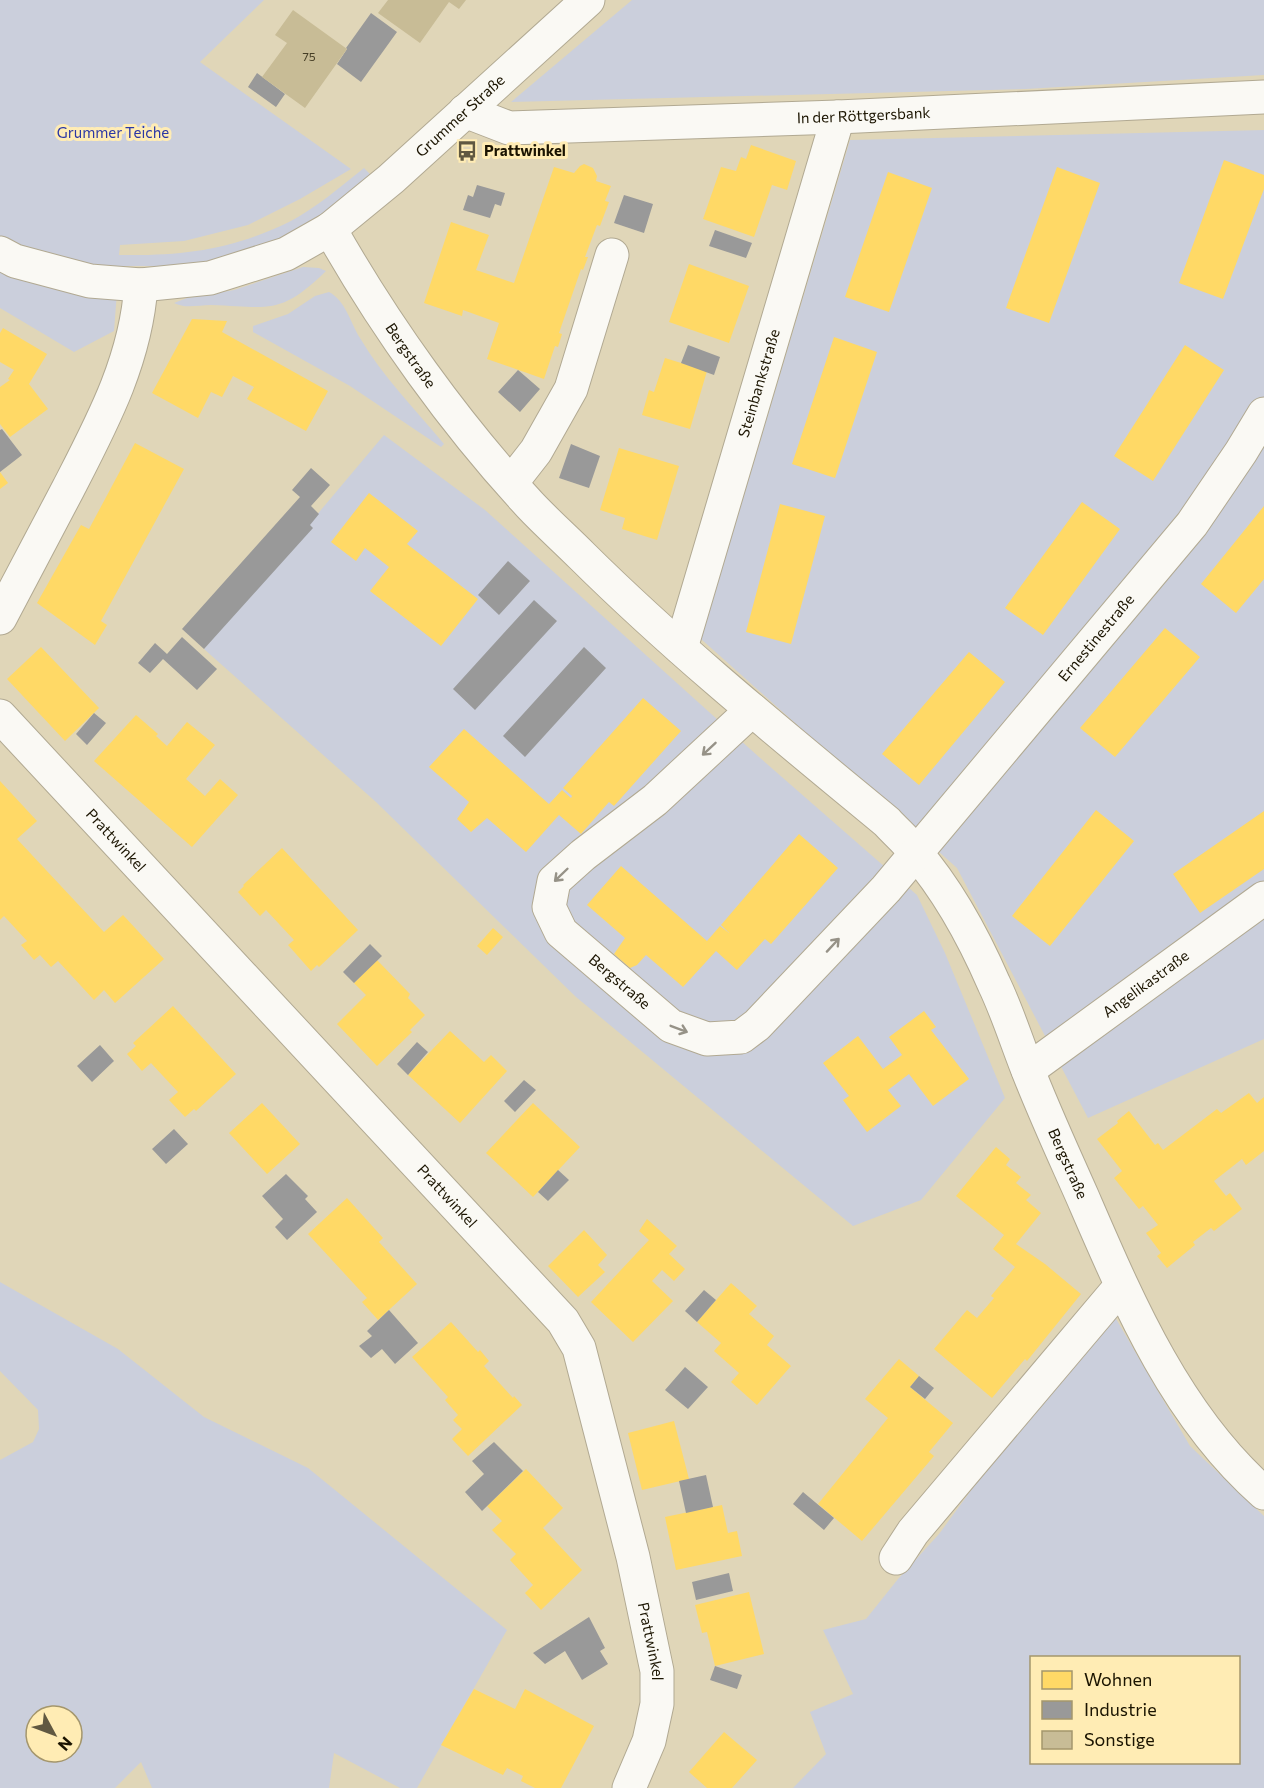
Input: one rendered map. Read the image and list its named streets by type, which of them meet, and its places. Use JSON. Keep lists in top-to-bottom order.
{
  "streets": {
    "street": [
      "Grummer Straße",
      "In der Röttgersbank",
      "Bergstraße",
      "Steinbankstraße",
      "Ernestinestraße",
      "Prattwinkel",
      "Angelikastraße"
    ]
  },
  "crossings": [
    ["Grummer Straße", "In der Röttgersbank"],
    ["Grummer Straße", "Bergstraße"],
    ["In der Röttgersbank", "Steinbankstraße"],
    ["Bergstraße", "Steinbankstraße"],
    ["Bergstraße", "Ernestinestraße"],
    ["Bergstraße", "Angelikastraße"]
  ],
  "parks": ["Grummer Teiche"],
  "places": {
    "bus stop": ["Prattwinkel"]
  },
  "house_numbers": ["75"],
  "legend": ["Wohnen", "Industrie", "Sonstige"],
  "north": "bottom right"
}
